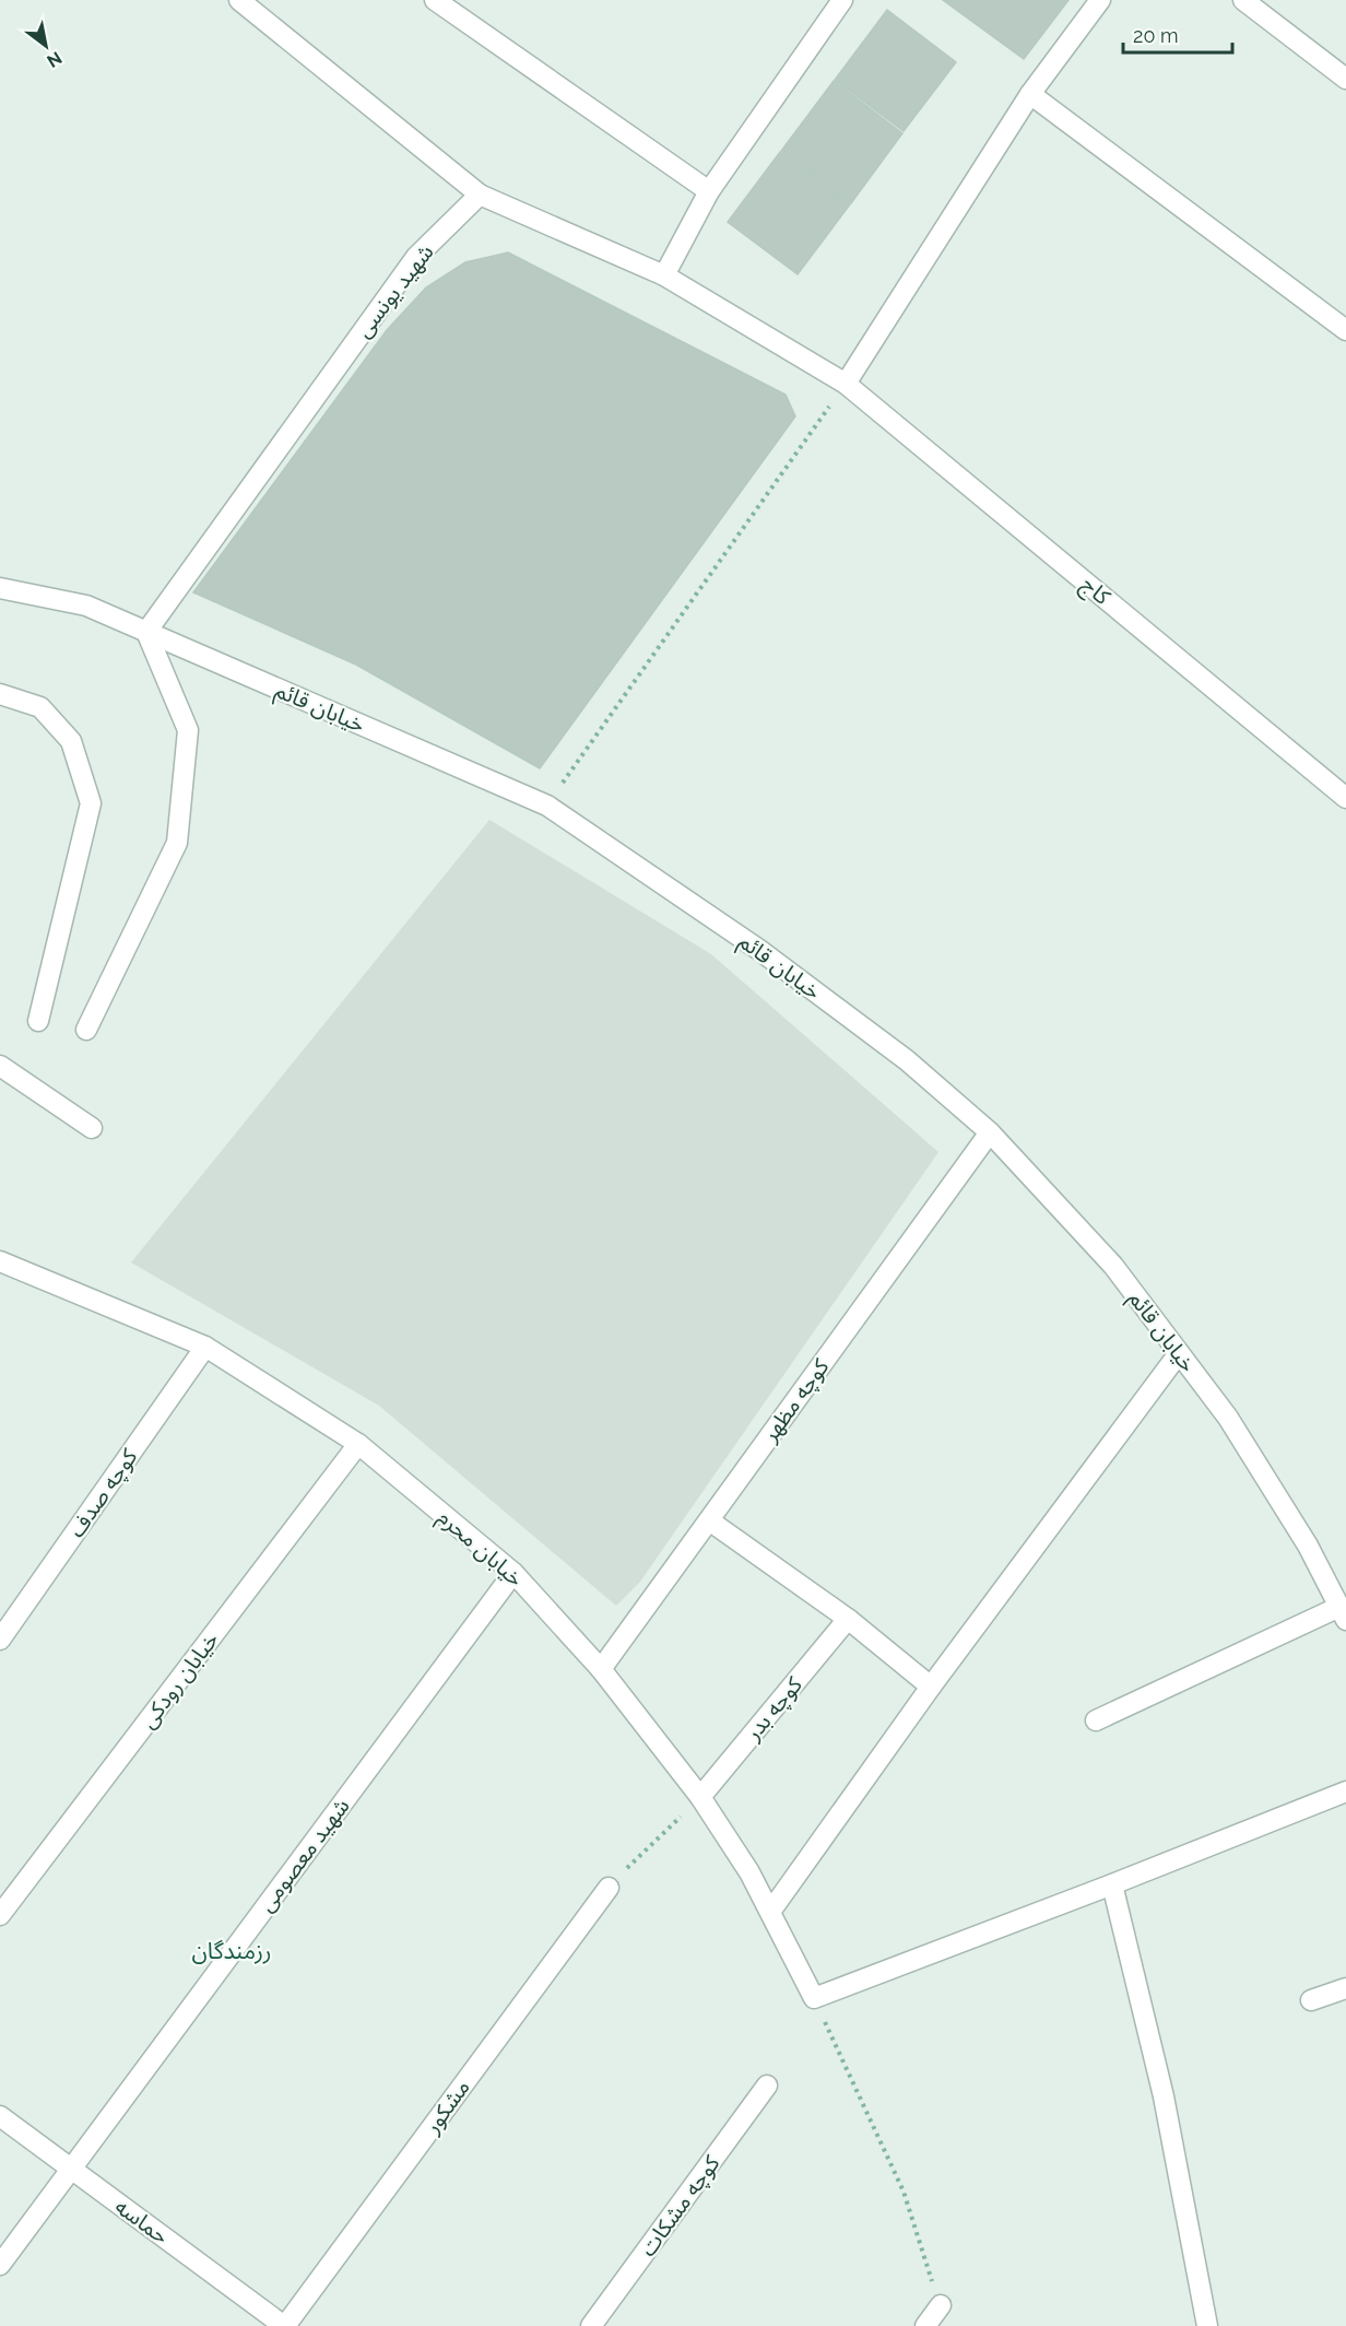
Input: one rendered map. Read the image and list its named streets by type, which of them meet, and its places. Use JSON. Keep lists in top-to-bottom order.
{
  "streets": {
    "street": [
      "شهید یونسی",
      "کاج",
      "خیابان قائم",
      "کوچه مظهر",
      "کوچه صدف",
      "خیابان محرم",
      "خیابان رودکی",
      "کوچه بدر",
      "شهید معصومی",
      "مشکور",
      "کوچه مشکات",
      "حماسه"
    ]
  },
  "crossings": [
    ["شهید یونسی", "خیابان قائم"],
    ["خیابان قائم", "کوچه مظهر"],
    ["کوچه مظهر", "خیابان محرم"],
    ["کوچه صدف", "خیابان محرم"],
    ["خیابان محرم", "خیابان رودکی"],
    ["خیابان محرم", "کوچه بدر"],
    ["خیابان محرم", "شهید معصومی"],
    ["شهید معصومی", "حماسه"],
    ["مشکور", "حماسه"]
  ],
  "districts": ["رزمندگان"],
  "scale_bar": "20 m",
  "north": "bottom right"
}
